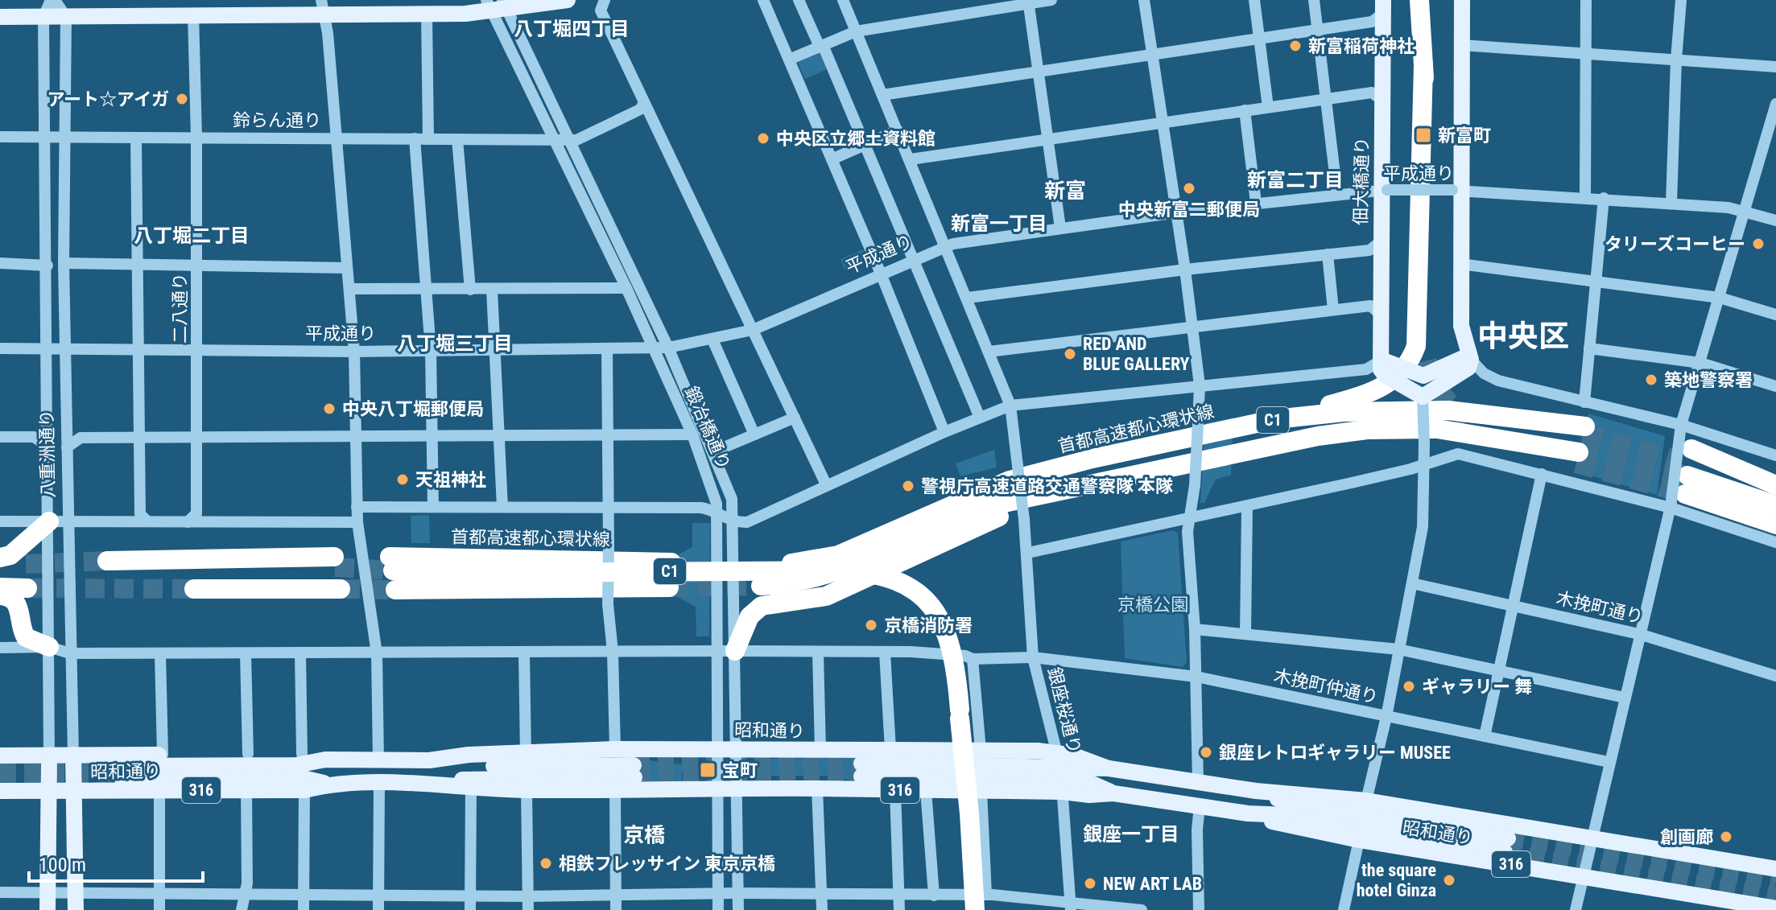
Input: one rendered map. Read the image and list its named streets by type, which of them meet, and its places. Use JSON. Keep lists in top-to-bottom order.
{
  "streets": {
    "highway": ["C1", "首都高速都心環状線"],
    "main road": [
      "佃大橋通り",
      "八重洲通り",
      "昭和通り",
      "316"
    ],
    "street": [
      "鈴らん通り",
      "平成通り",
      "二八通り",
      "鍛冶橋通り",
      "木挽町通り",
      "木挽町仲通り",
      "銀座桜通り"
    ]
  },
  "crossings": [
    ["鈴らん通り", "二八通り"],
    ["鈴らん通り", "鍛冶橋通り"],
    ["鈴らん通り", "八重洲通り"],
    ["平成通り", "佃大橋通り"],
    ["平成通り", "二八通り"],
    ["平成通り", "鍛冶橋通り"],
    ["平成通り", "八重洲通り"],
    ["平成通り", "銀座桜通り"],
    ["C1", "首都高速都心環状線"],
    ["鍛冶橋通り", "木挽町仲通り"],
    ["鍛冶橋通り", "昭和通り"],
    ["八重洲通り", "木挽町仲通り"],
    ["八重洲通り", "昭和通り"],
    ["木挽町仲通り", "銀座桜通り"],
    ["銀座桜通り", "昭和通り"]
  ],
  "districts": [
    "八丁堀四丁目",
    "新富二丁目",
    "新富",
    "新富一丁目",
    "八丁堀二丁目",
    "中央区",
    "八丁堀三丁目",
    "銀座一丁目",
    "京橋"
  ],
  "parks": ["京橋公園"],
  "places": {
    "other": [
      "新富稲荷神社",
      "アート☆アイガ",
      "中央区立郷土資料館",
      "中央新富二郵便局",
      "タリーズコーヒー",
      "RED AND BLUE GALLERY",
      "築地警察署",
      "中央八丁堀郵便局",
      "天祖神社",
      "警視庁高速道路交通警察隊 本隊",
      "京橋消防署",
      "ギャラリー 舞",
      "銀座レトロギャラリー MUSEE",
      "創画廊",
      "相鉄フレッサイン 東京京橋",
      "the square hotel Ginza",
      "NEW ART LAB"
    ],
    "transit": ["新富町", "宝町"]
  },
  "scale_bar": "100 m"
}
